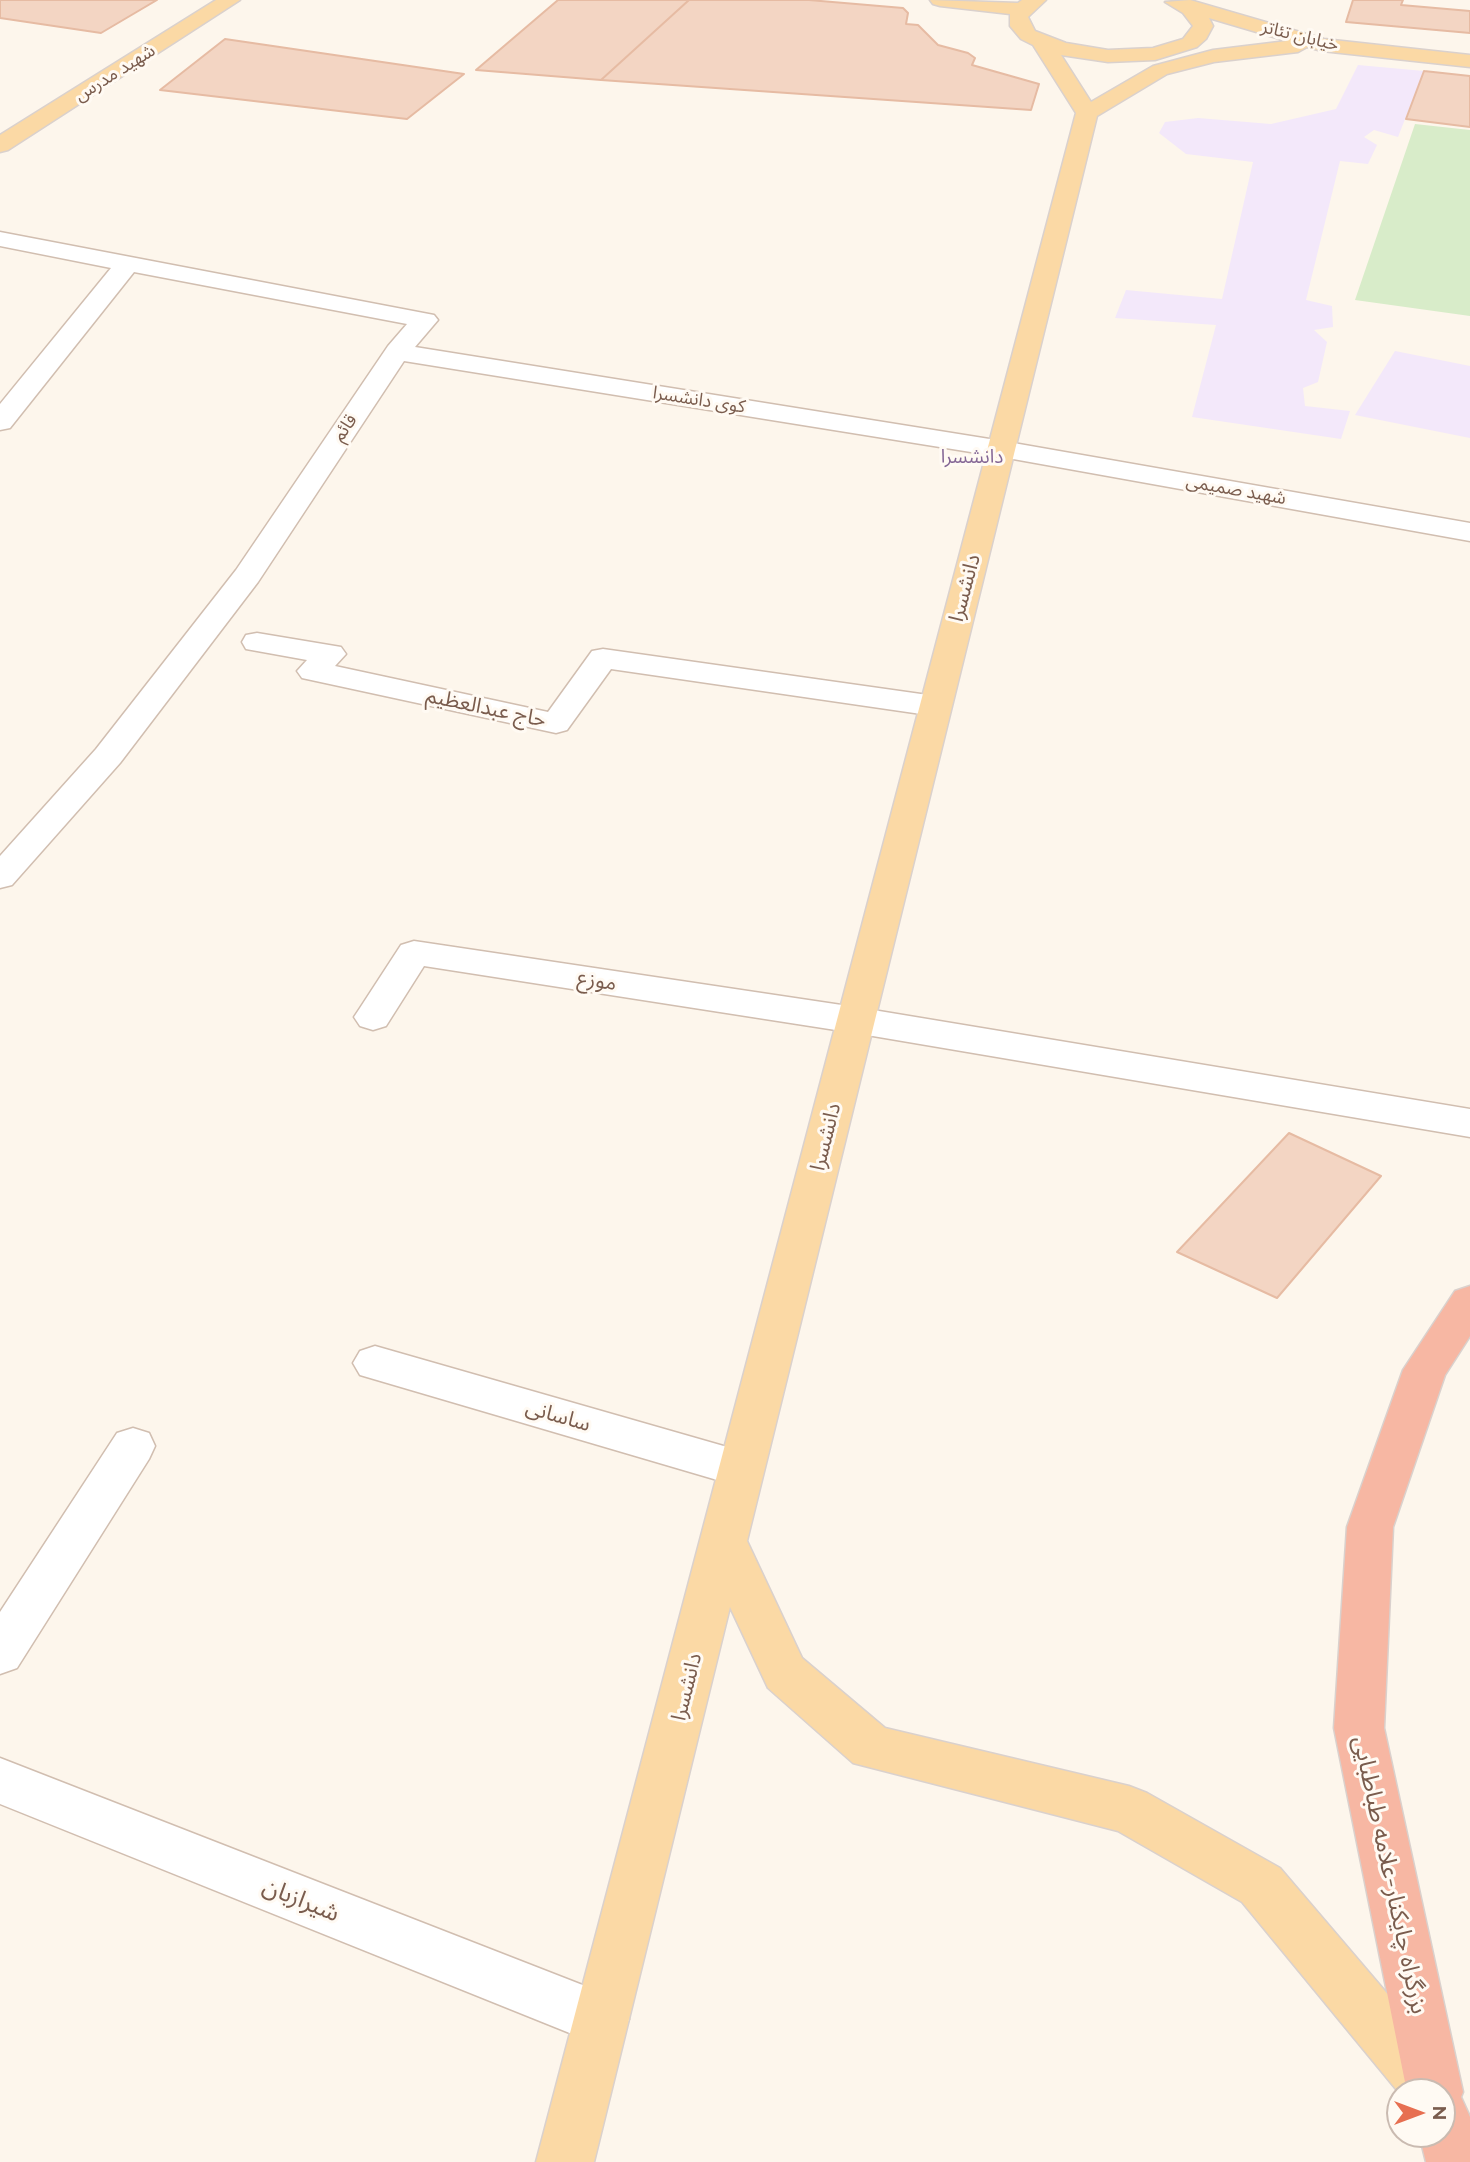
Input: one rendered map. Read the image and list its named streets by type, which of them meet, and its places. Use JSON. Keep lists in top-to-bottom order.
{
  "streets": {
    "highway": ["بزرگراه چایکنار-علامه طباطبایی"],
    "main road": ["خیابان تئاتر", "شهید مدرس", "دانشسرا"],
    "street": [
      "کوی دانشسرا",
      "قائم",
      "شهید صمیمی",
      "حاج عبدالعظیم",
      "موزع",
      "ساسانی",
      "شیرازبان"
    ]
  },
  "crossings": [
    ["کوی دانشسرا", "قائم"],
    ["کوی دانشسرا", "شهید صمیمی"],
    ["کوی دانشسرا", "دانشسرا"],
    ["شهید صمیمی", "دانشسرا"],
    ["دانشسرا", "حاج عبدالعظیم"],
    ["دانشسرا", "موزع"],
    ["دانشسرا", "ساسانی"],
    ["دانشسرا", "شیرازبان"]
  ],
  "districts": ["دانشسرا"],
  "north": "right"
}
